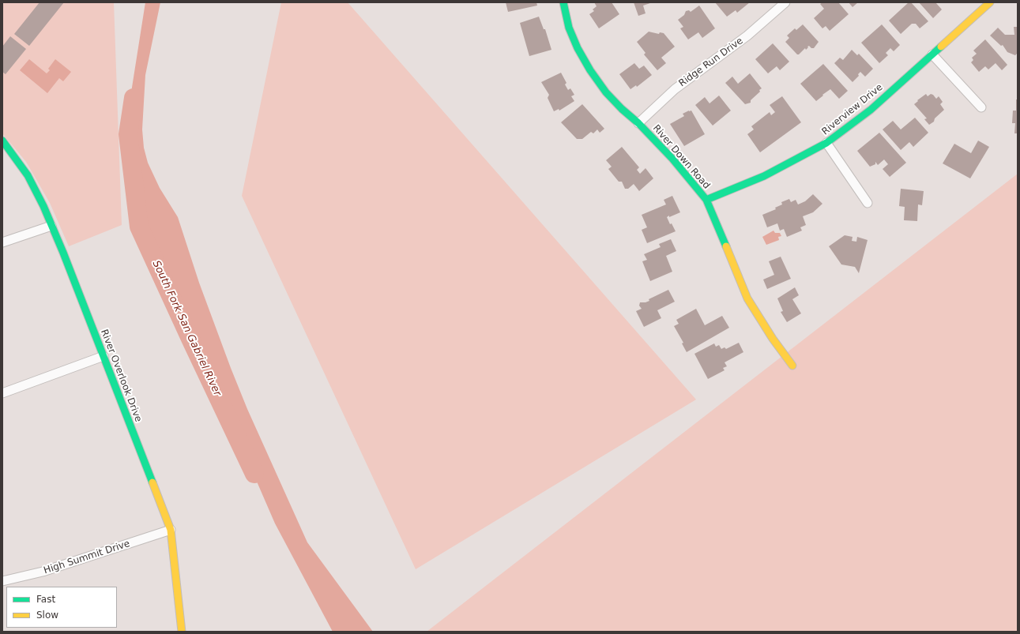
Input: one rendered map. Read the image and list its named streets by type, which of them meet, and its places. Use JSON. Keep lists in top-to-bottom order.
{
  "streets": {
    "street": [
      "Ridge Run Drive",
      "Riverview Drive",
      "River Down Road",
      "River Overlook Drive",
      "High Summit Drive"
    ]
  },
  "crossings": [
    ["Ridge Run Drive", "River Down Road"],
    ["Riverview Drive", "River Down Road"],
    ["River Overlook Drive", "High Summit Drive"]
  ],
  "water": ["South Fork San Gabriel River"],
  "legend": ["Fast", "Slow"]
}
